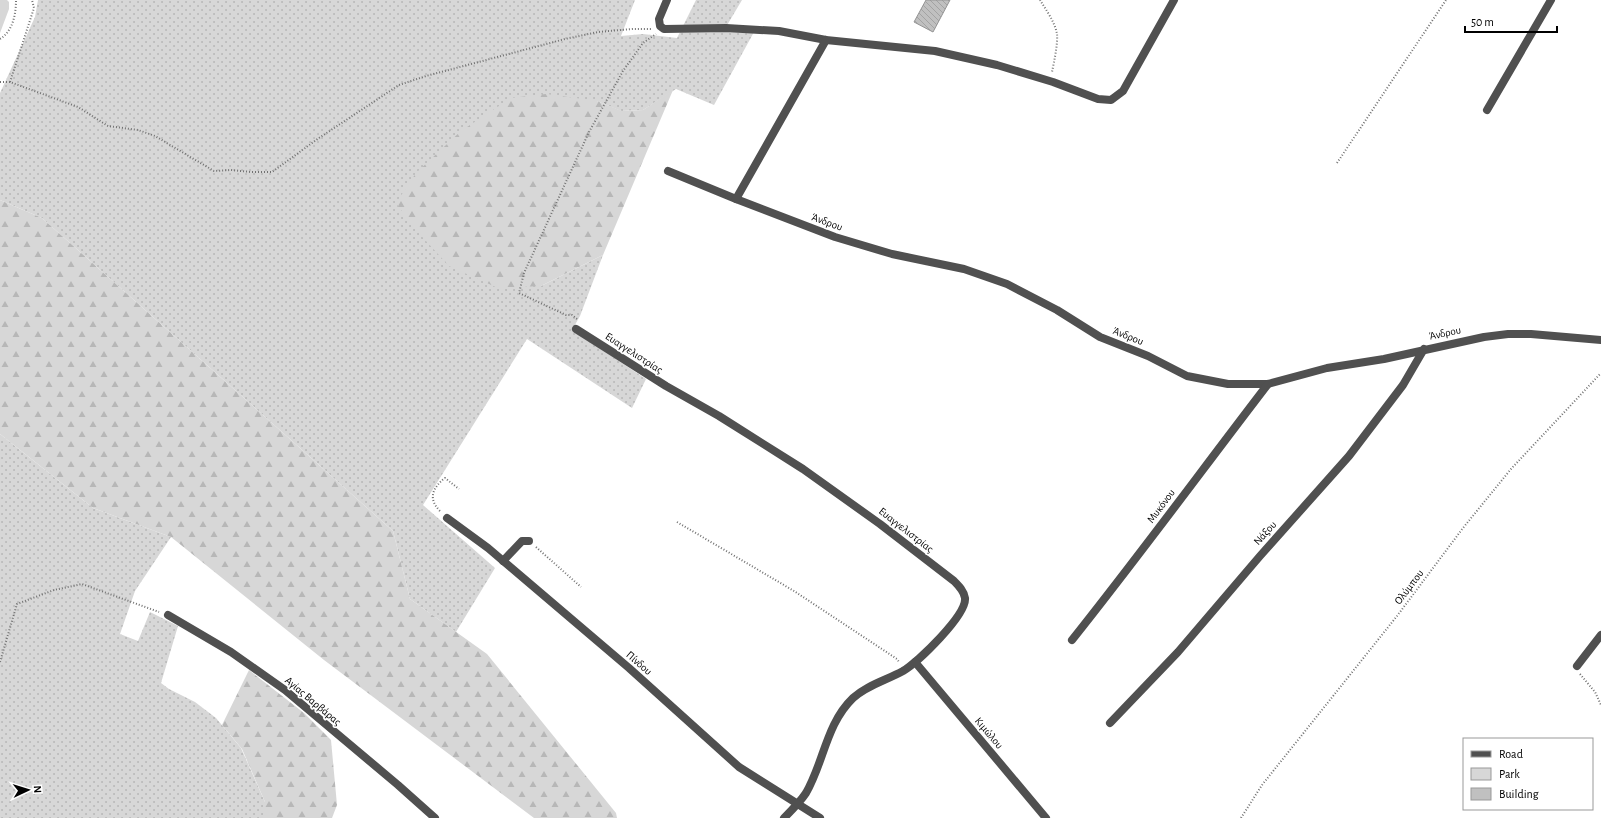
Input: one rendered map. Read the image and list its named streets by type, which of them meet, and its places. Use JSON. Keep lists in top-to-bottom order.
{
  "streets": {
    "street": [
      "Άνδρου",
      "Ευαγγελιστρίας",
      "Μυκόνου",
      "Νάξου",
      "Πίνδου",
      "Αγίας Βαρβάρας",
      "Κιμώλου"
    ],
    "path": ["Ολύμπου"]
  },
  "crossings": [
    ["Άνδρου", "Μυκόνου"],
    ["Άνδρου", "Νάξου"],
    ["Ευαγγελιστρίας", "Πίνδου"],
    ["Ευαγγελιστρίας", "Κιμώλου"]
  ],
  "legend": ["Road", "Park", "Building"],
  "scale_bar": "50 m",
  "north": "right"
}
